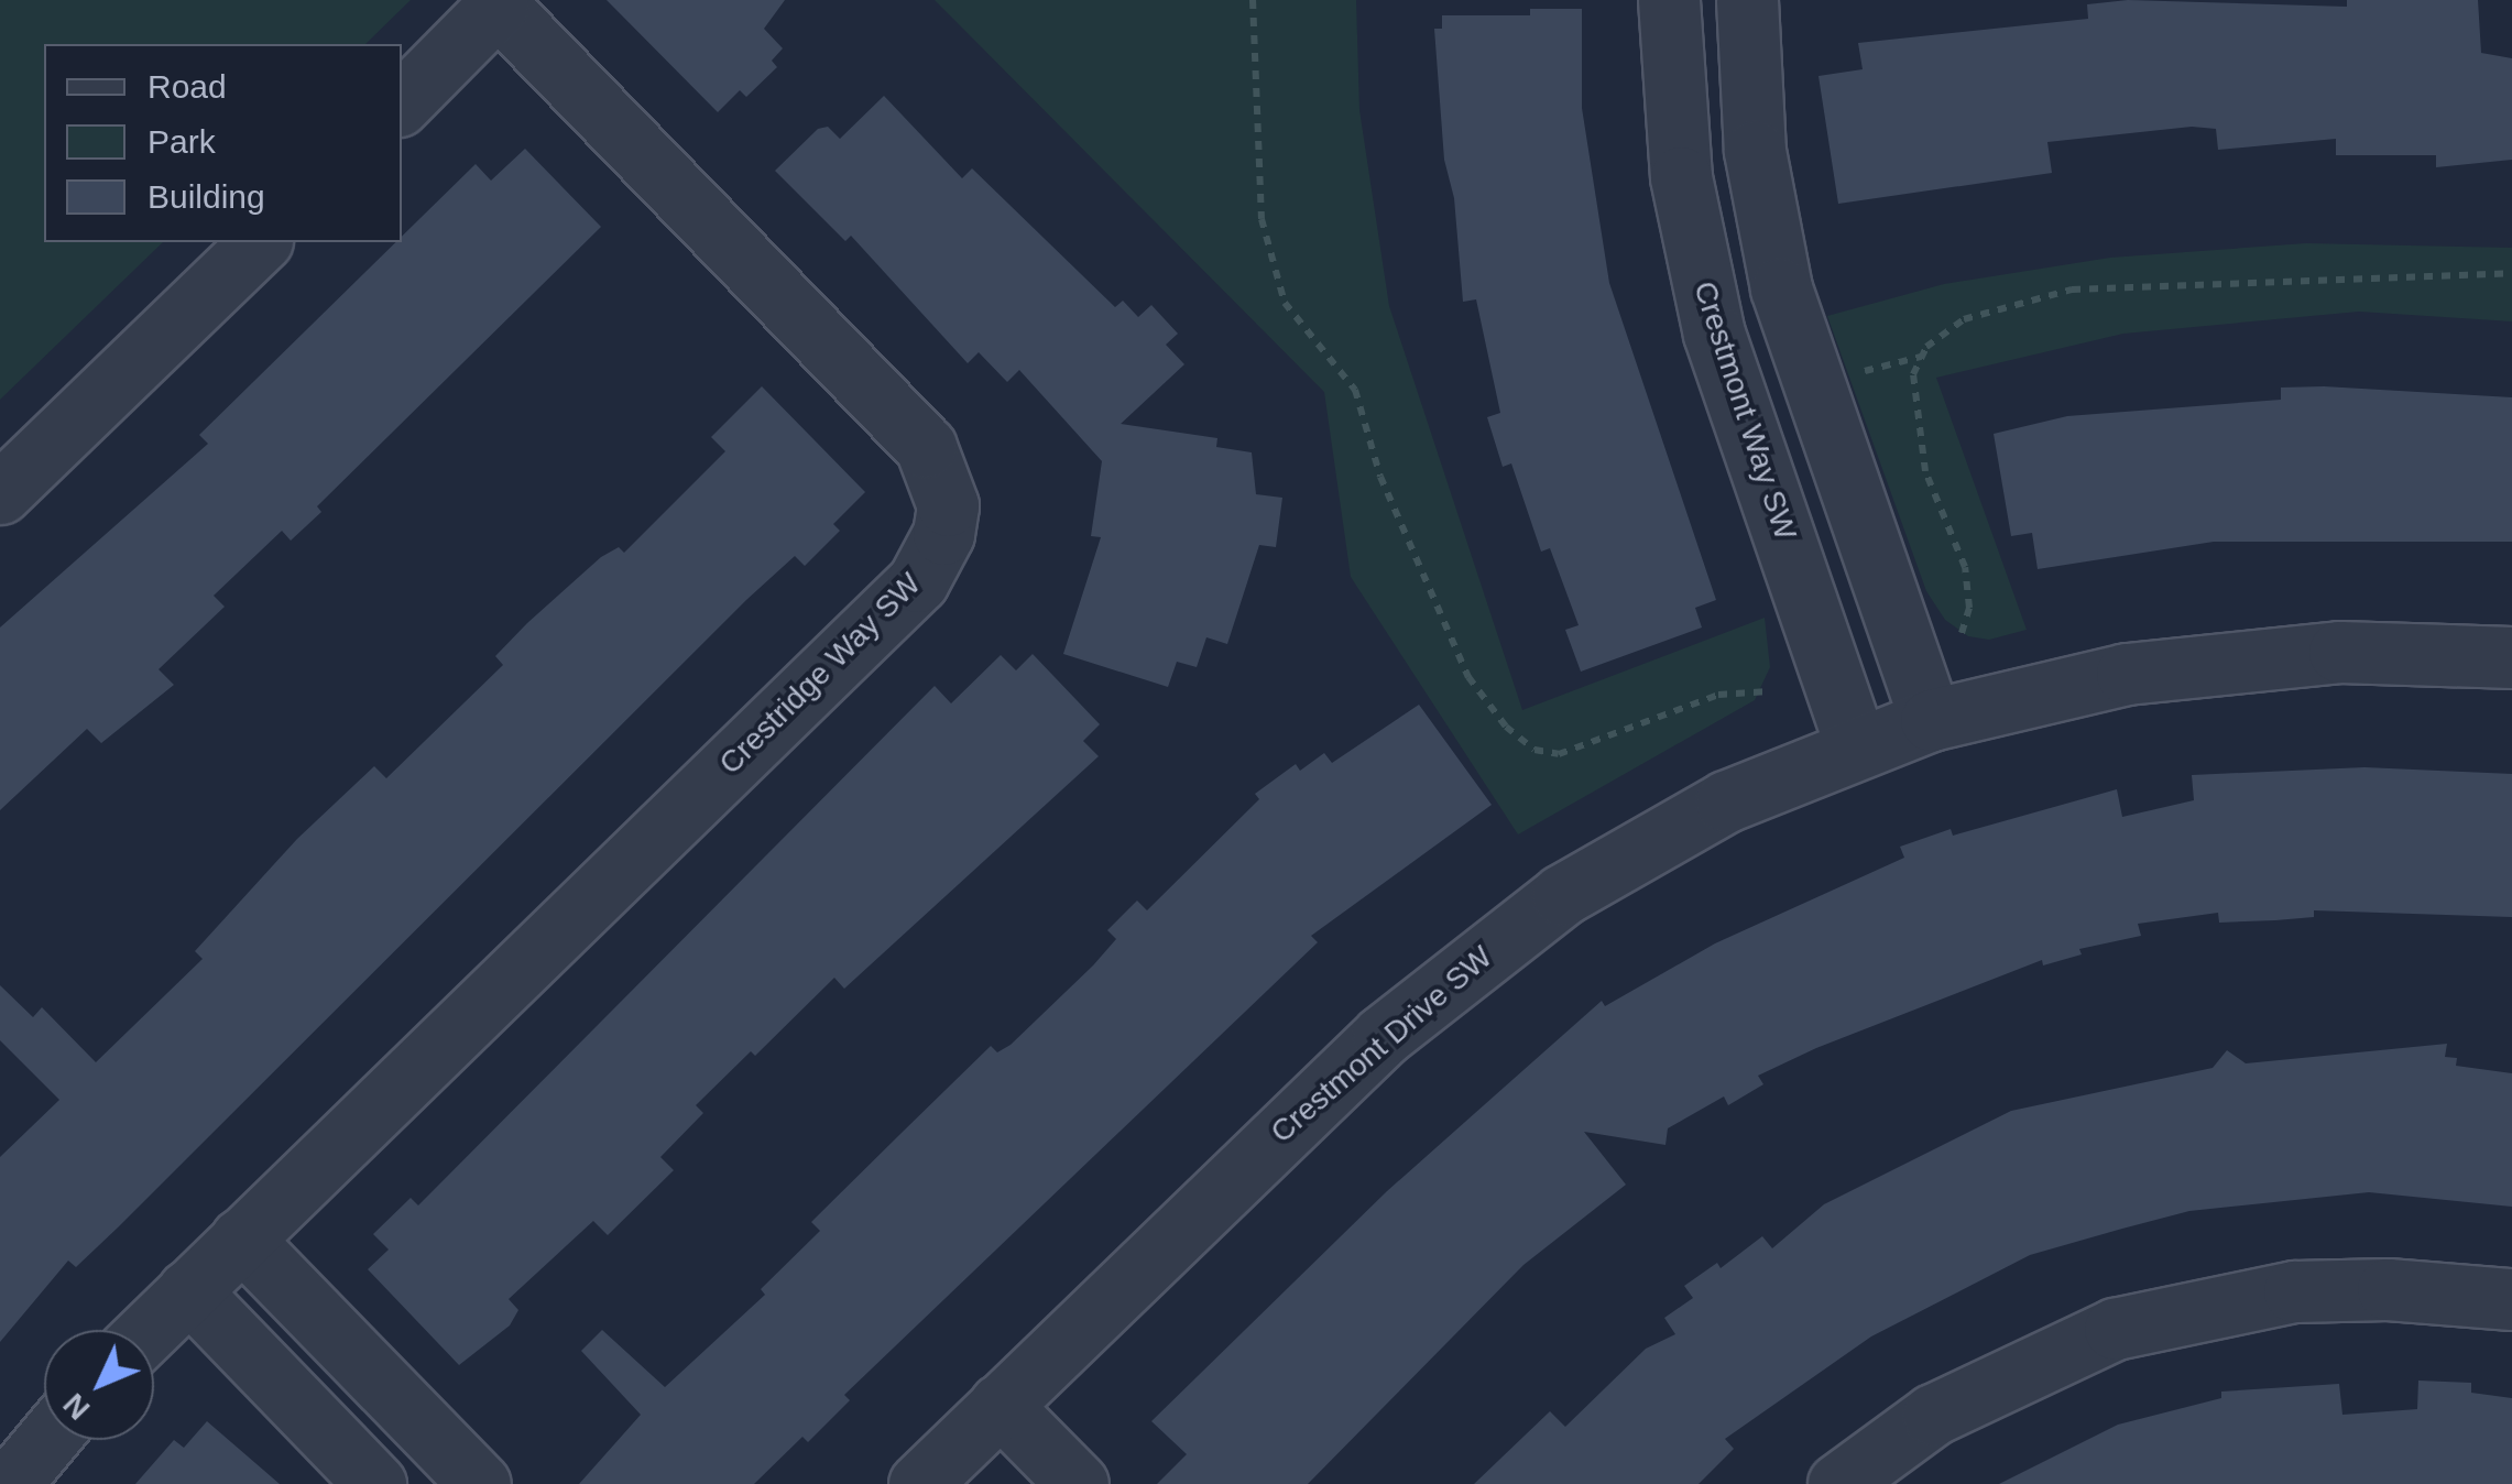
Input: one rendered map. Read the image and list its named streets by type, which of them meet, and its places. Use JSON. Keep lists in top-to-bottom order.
{
  "streets": {
    "street": ["Crestmont Way SW", "Crestridge Way SW", "Crestmont Drive SW"]
  },
  "crossings": [
    ["Crestmont Way SW", "Crestmont Drive SW"]
  ],
  "legend": ["Road", "Park", "Building"],
  "north": "bottom left"
}
